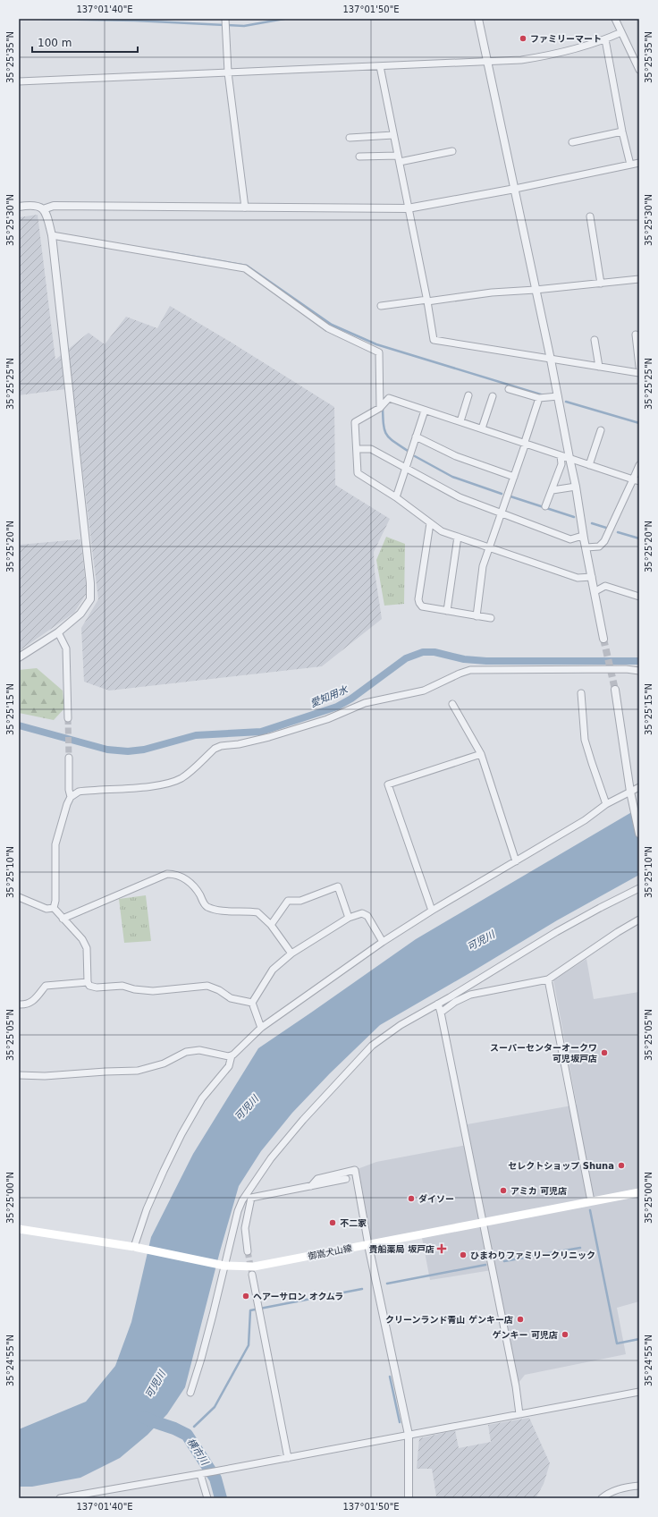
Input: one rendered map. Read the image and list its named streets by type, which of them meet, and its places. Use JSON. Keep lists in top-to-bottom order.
{
  "streets": {
    "main road": ["御嵩犬山線"]
  },
  "water": ["愛知用水", "可児川", "横市川"],
  "places": {
    "other": [
      "ファミリーマート",
      "スーパーセンターオークワ 可児坂戸店",
      "セレクトショップ Shuna",
      "アミカ 可児店",
      "ダイソー",
      "不二家",
      "ひまわりファミリークリニック",
      "ヘアーサロン オクムラ",
      "クリーンランド青山 ゲンキー店",
      "ゲンキー 可児店"
    ],
    "health": ["貴船薬局 坂戸店"]
  },
  "scale_bar": "100 m",
  "coordinates": [
    "137°01'40\"E",
    "137°01'50\"E",
    "35°25'35\"N",
    "35°25'30\"N",
    "35°25'25\"N",
    "35°25'20\"N",
    "35°25'15\"N",
    "35°25'10\"N",
    "35°25'05\"N",
    "35°25'00\"N",
    "35°24'55\"N"
  ]
}
